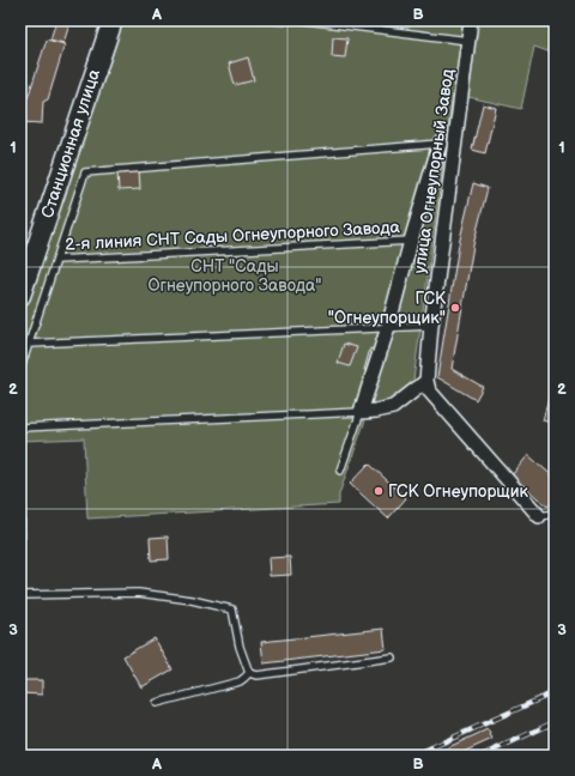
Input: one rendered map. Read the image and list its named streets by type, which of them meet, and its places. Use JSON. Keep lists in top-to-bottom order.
{
  "streets": {
    "street": ["Станционная улица", "улица Огнеупорный Завод"],
    "lane": ["2-я линия СНТ Сады Огнеупорного Завода"]
  },
  "parks": ["СНТ \"Сады Огнеупорного Завода\""],
  "places": ["ГСК \"Огнеупорщик\"", "ГСК Огнеупорщик"],
  "grid": {
    "columns": ["A", "B"],
    "rows": ["1", "2", "3"]
  }
}
